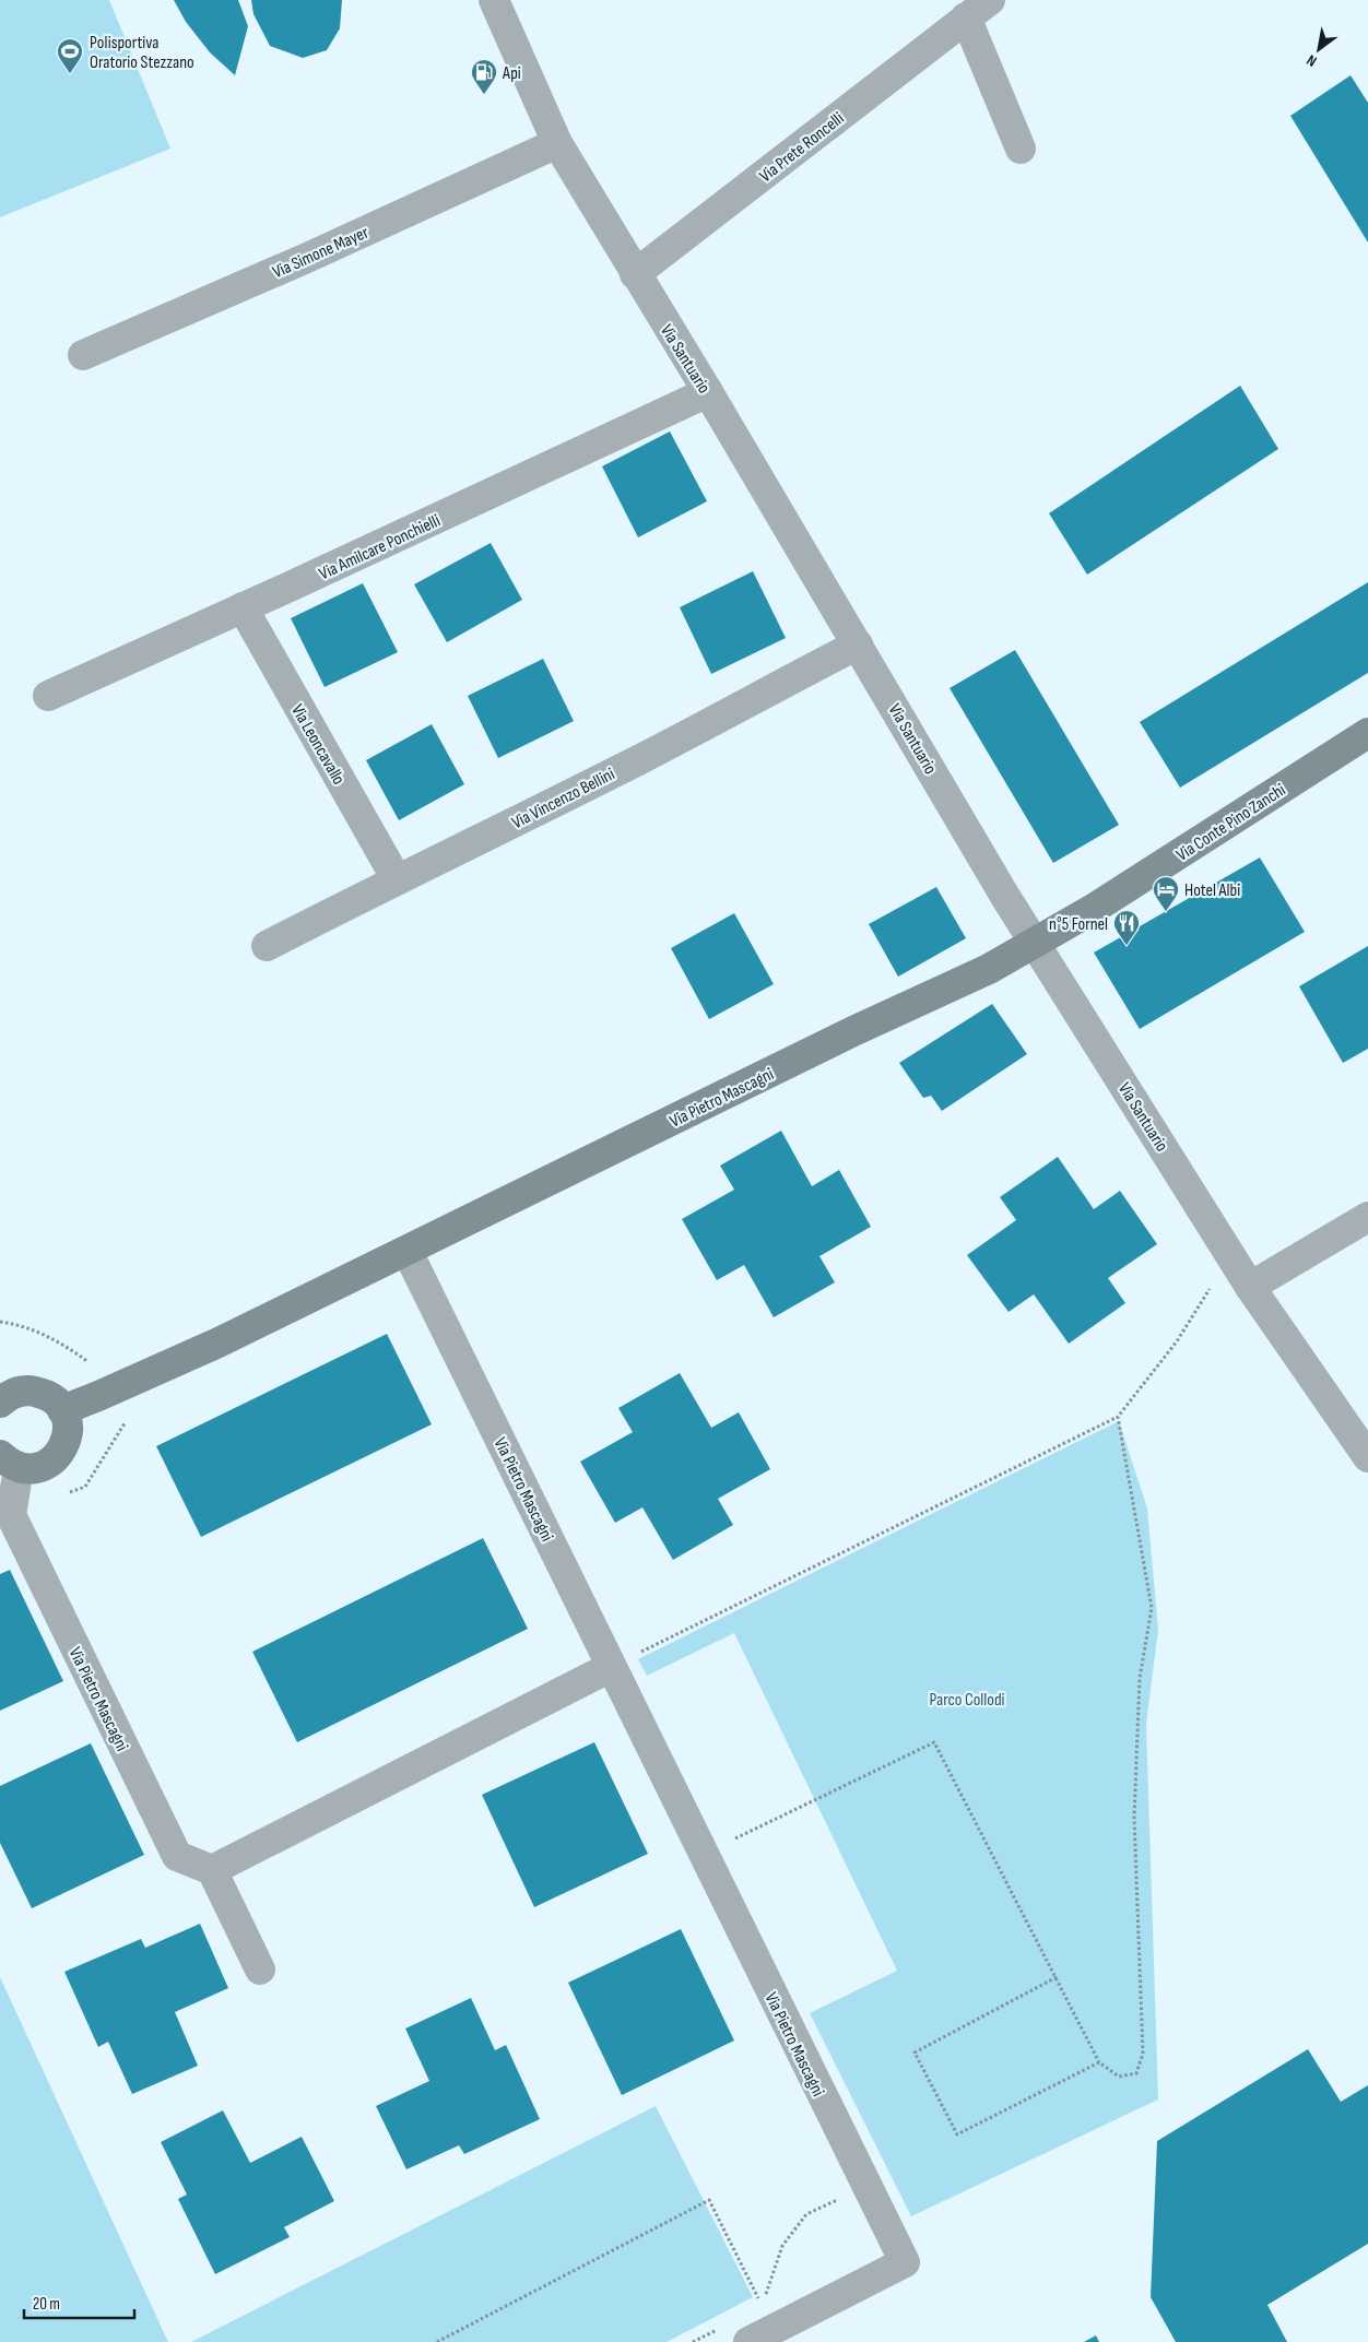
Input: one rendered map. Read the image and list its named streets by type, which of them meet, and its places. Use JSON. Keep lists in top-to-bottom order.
{
  "streets": {
    "street": [
      "Via Prete Roncelli",
      "Via Simone Mayer",
      "Via Santuario",
      "Via Amilcare Ponchielli",
      "Via Leoncavallo",
      "Via Vincenzo Bellini",
      "Via Conte Pino Zanchi",
      "Via Pietro Mascagni"
    ]
  },
  "crossings": [
    ["Via Prete Roncelli", "Via Santuario"],
    ["Via Simone Mayer", "Via Santuario"],
    ["Via Santuario", "Via Amilcare Ponchielli"],
    ["Via Santuario", "Via Vincenzo Bellini"],
    ["Via Santuario", "Via Conte Pino Zanchi"],
    ["Via Santuario", "Via Pietro Mascagni"],
    ["Via Amilcare Ponchielli", "Via Leoncavallo"],
    ["Via Leoncavallo", "Via Vincenzo Bellini"],
    ["Via Conte Pino Zanchi", "Via Pietro Mascagni"]
  ],
  "parks": ["Parco Collodi"],
  "places": {
    "sports": ["Polisportiva Oratorio Stezzano"],
    "fuel station": ["Api"],
    "hotel": ["Hotel Albi"],
    "restaurant": ["n°5 Fornel"]
  },
  "scale_bar": "20 m",
  "north": "bottom left"
}
